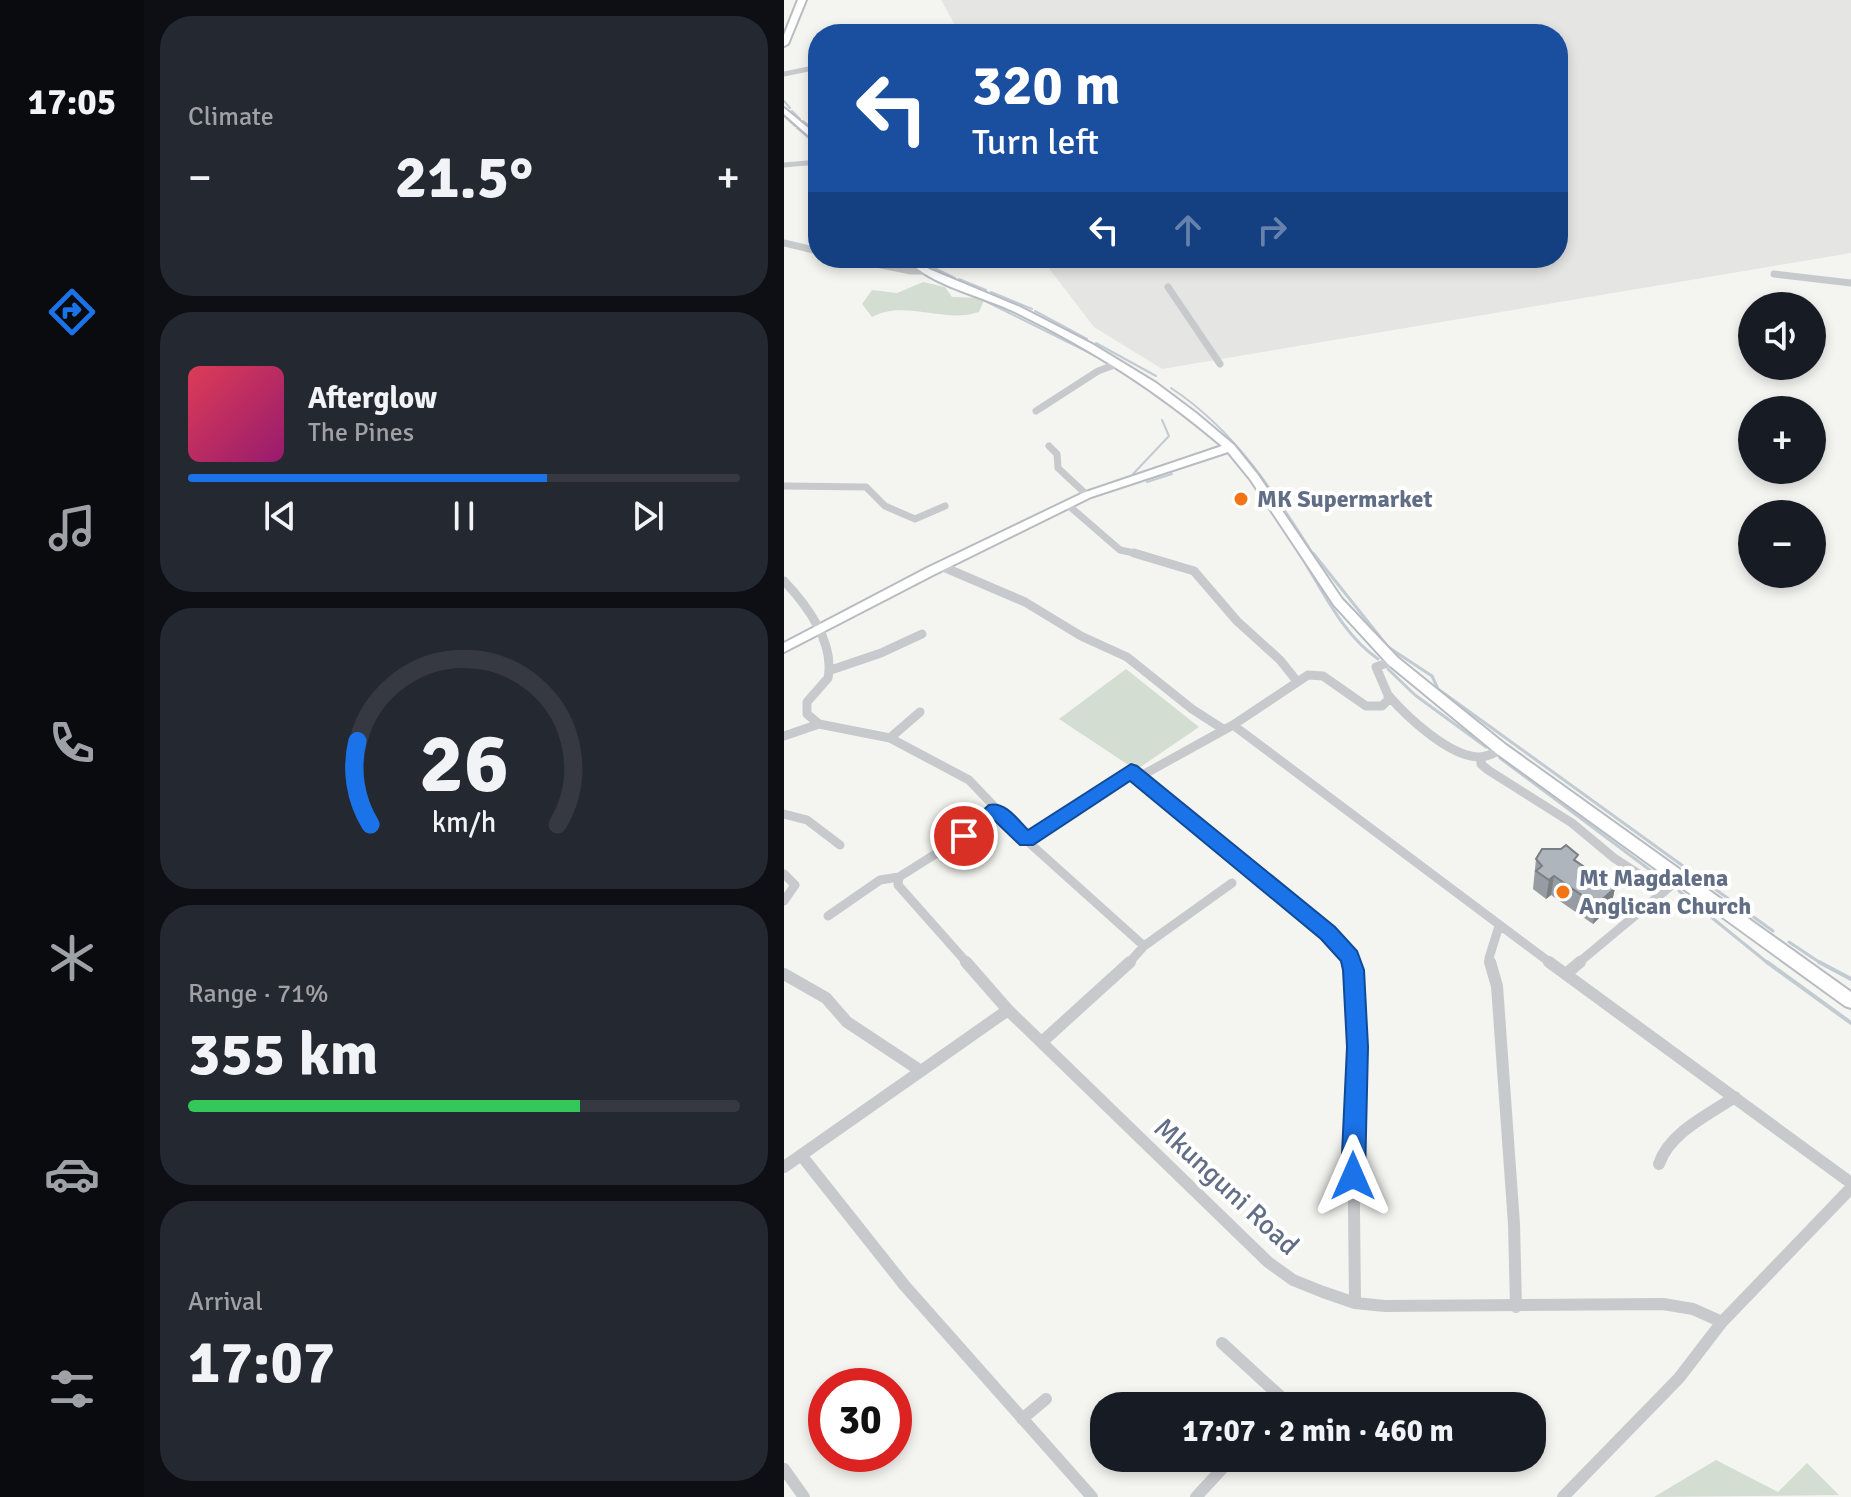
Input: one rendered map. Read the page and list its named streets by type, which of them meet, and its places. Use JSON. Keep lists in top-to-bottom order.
{
  "streets": {
    "street": ["Mkunguni Road"]
  },
  "places": ["MK Supermarket", "Mt Magdalena Anglican Church"],
  "page": {
    "tabs": "17:05",
    "tile": [
      "Climate",
      ["Range · 71%", "355 km"],
      ["Arrival", "17:07"]
    ],
    "turn": ["320 m", "Turn left"],
    "heat": ["−", "21.5°", "+"],
    "map_buttons": ["+", "−"],
    "song": ["Afterglow", "The Pines"],
    "limit": "30",
    "trip": "17:07 · 2 min · 460 m",
    "gauge": ["26", "km/h"]
  }
}
